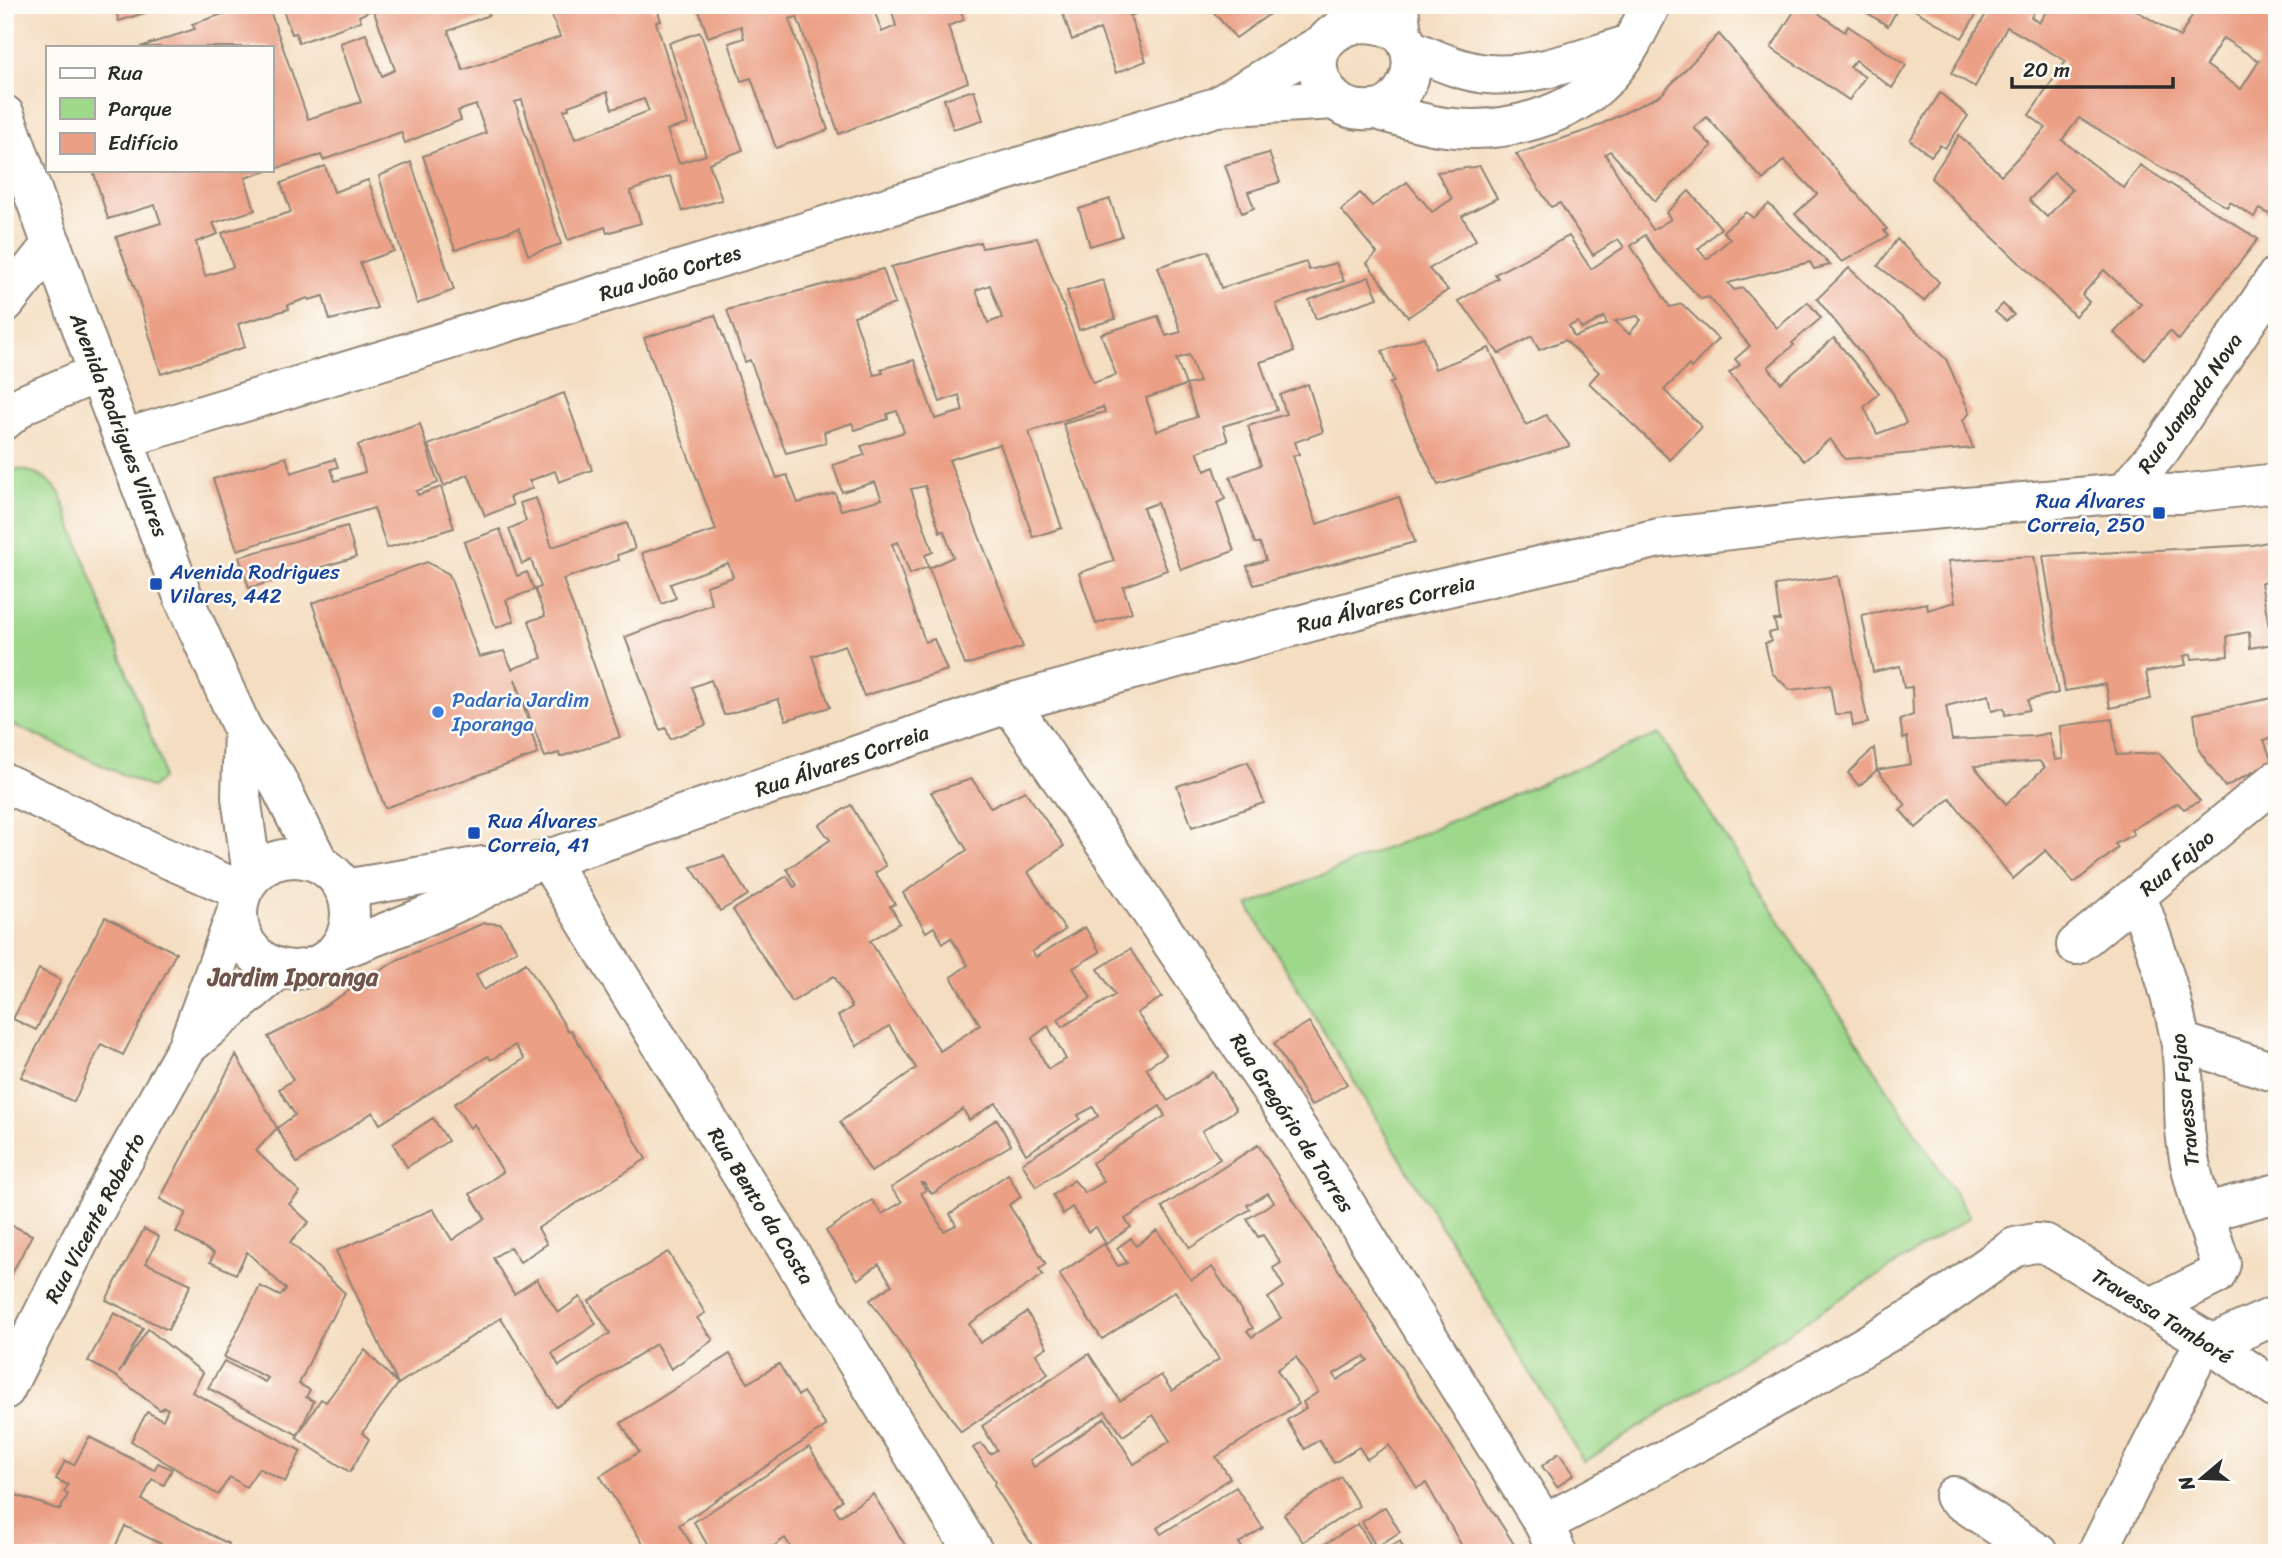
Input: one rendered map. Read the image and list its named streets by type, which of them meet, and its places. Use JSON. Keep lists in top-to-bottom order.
{
  "streets": {
    "street": [
      "Rua João Cortes",
      "Rua Jangada Nova",
      "Avenida Rodrigues Vilares",
      "Rua Álvares Correia",
      "Rua Fajao",
      "Travessa Fajao",
      "Rua Gregório de Torres",
      "Rua Bento da Costa",
      "Rua Vicente Roberto",
      "Travessa Tamboré"
    ]
  },
  "crossings": [
    ["Rua João Cortes", "Avenida Rodrigues Vilares"],
    ["Rua Jangada Nova", "Rua Álvares Correia"],
    ["Avenida Rodrigues Vilares", "Rua Álvares Correia"],
    ["Avenida Rodrigues Vilares", "Rua Vicente Roberto"],
    ["Rua Álvares Correia", "Rua Gregório de Torres"],
    ["Rua Álvares Correia", "Rua Bento da Costa"],
    ["Rua Álvares Correia", "Rua Vicente Roberto"],
    ["Rua Fajao", "Travessa Fajao"],
    ["Travessa Fajao", "Travessa Tamboré"],
    ["Rua Gregório de Torres", "Travessa Tamboré"]
  ],
  "districts": ["Jardim Iporanga"],
  "places": {
    "transit": ["Rua Álvares Correia, 250", "Avenida Rodrigues Vilares, 442", "Rua Álvares Correia, 41"],
    "other": ["Padaria Jardim Iporanga"]
  },
  "legend": ["Rua", "Parque", "Edifício"],
  "scale_bar": "20 m",
  "north": "left"
}
